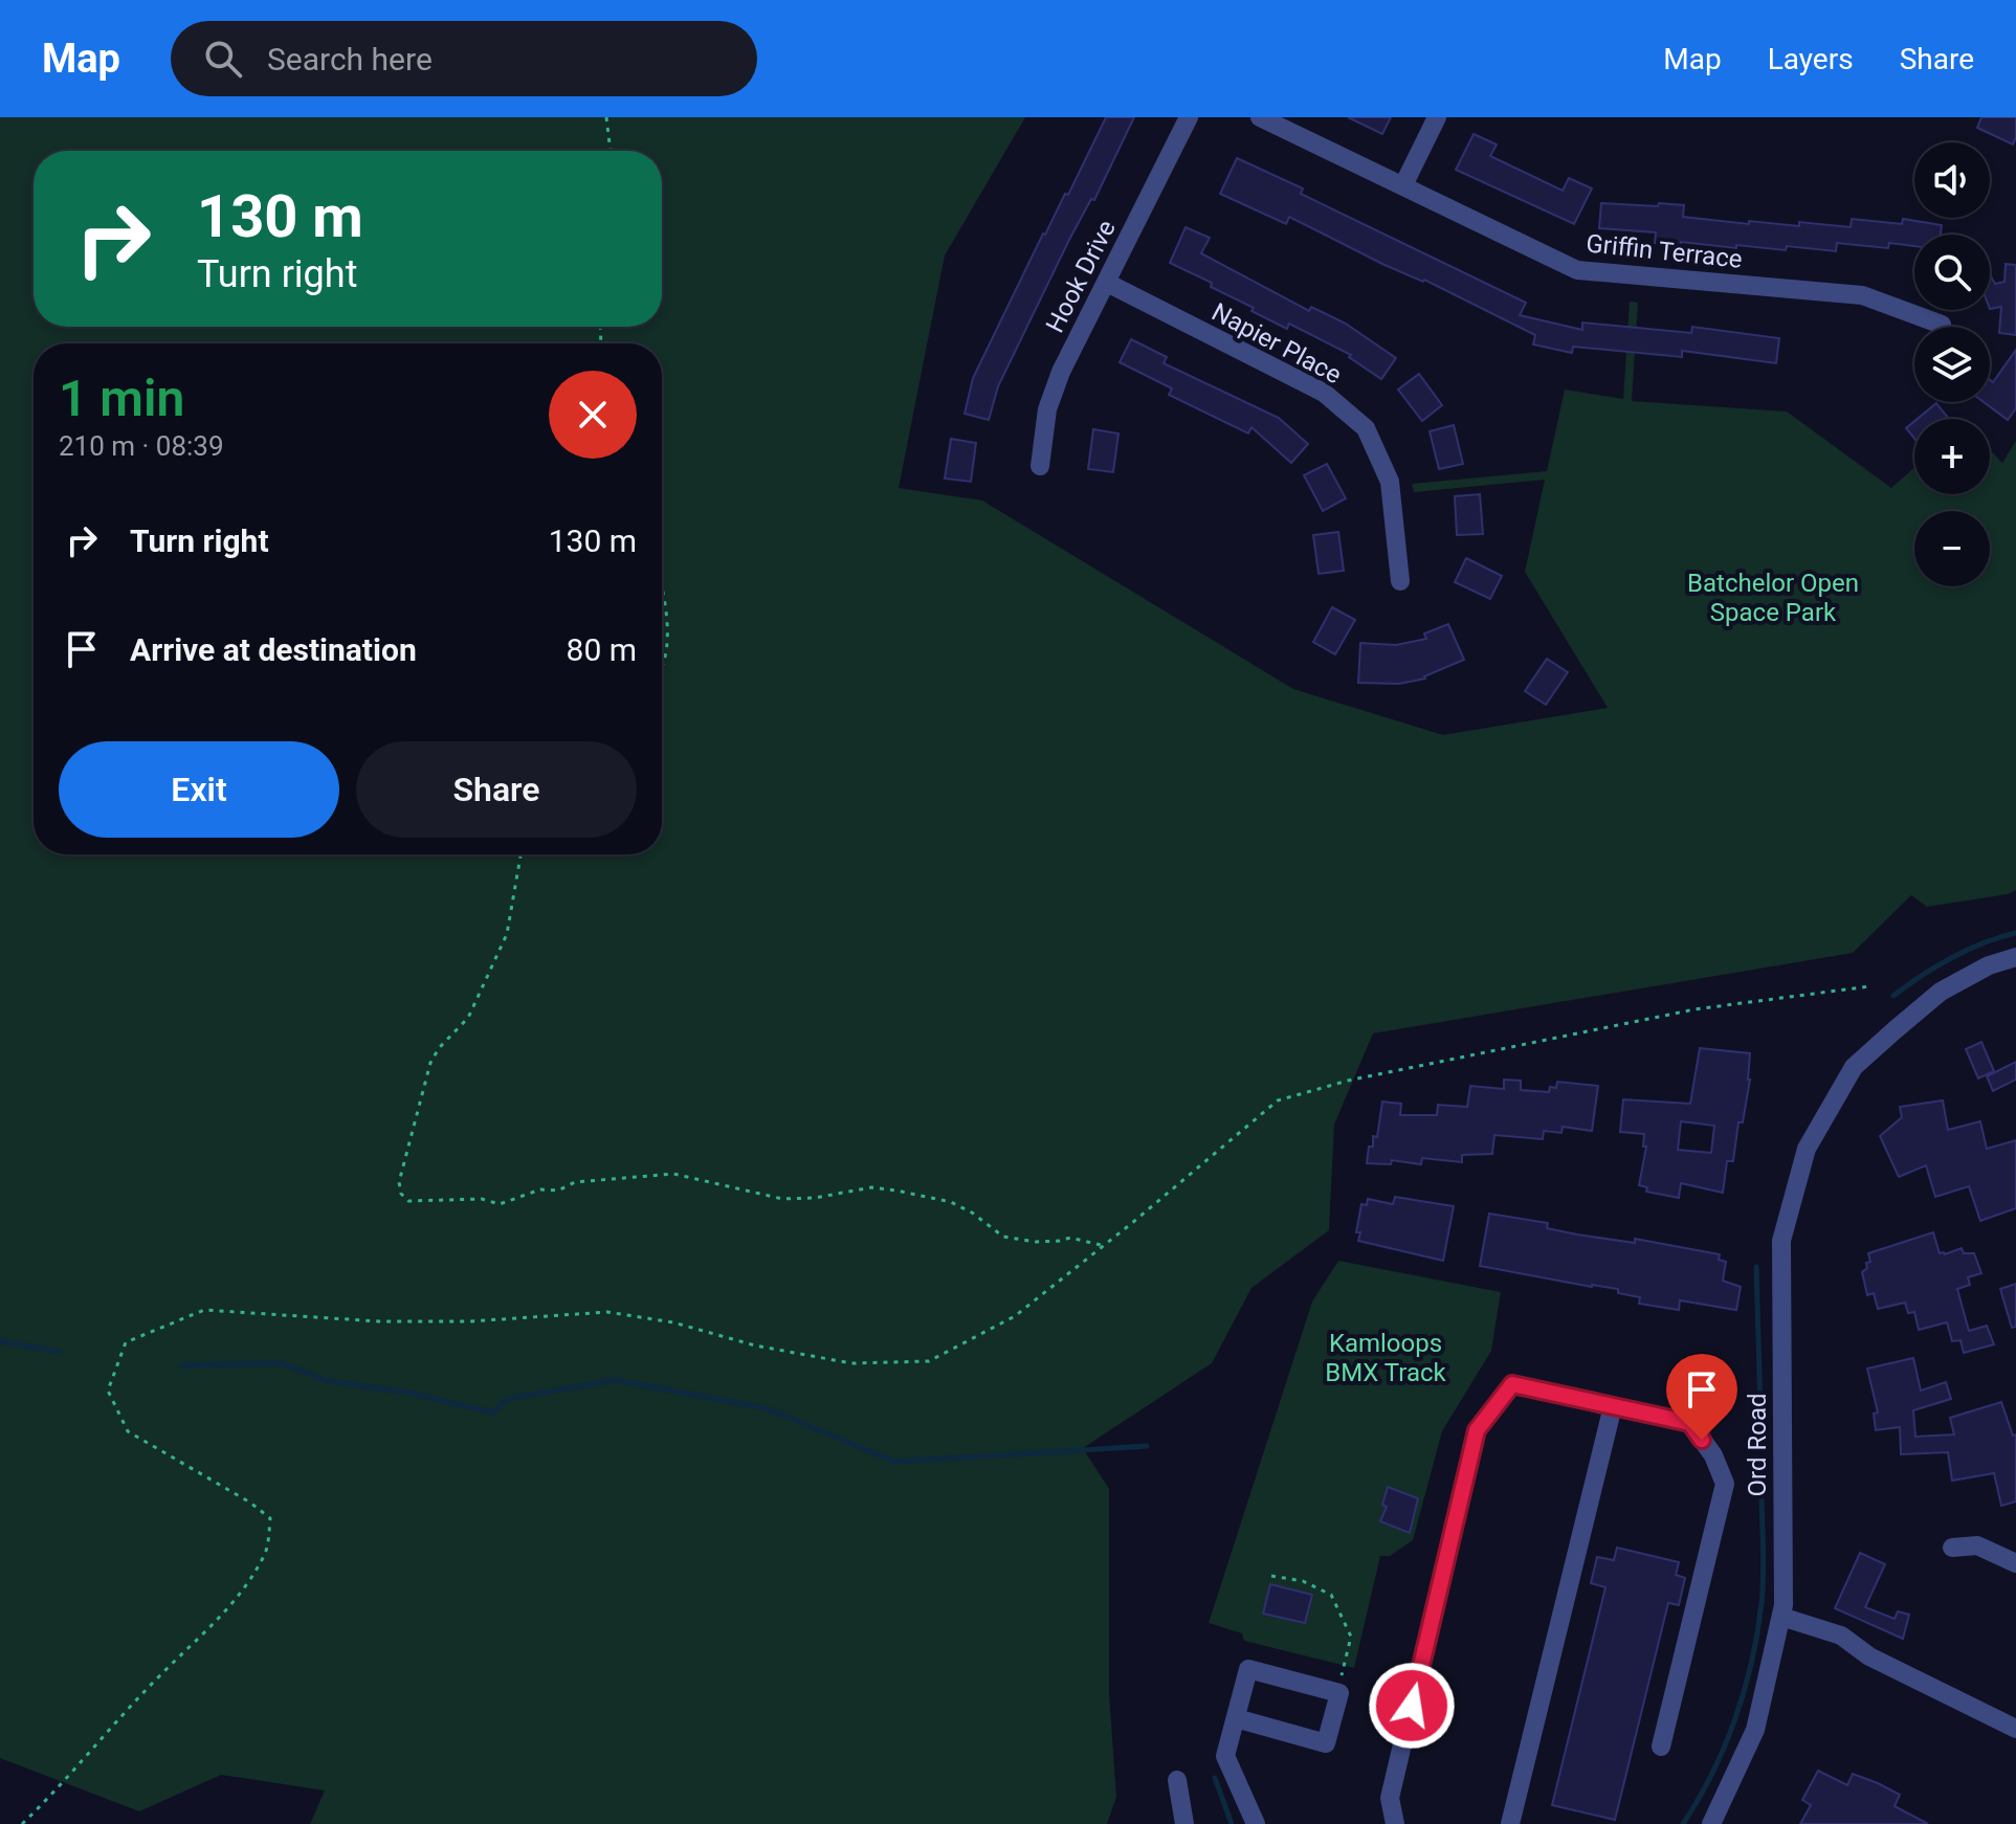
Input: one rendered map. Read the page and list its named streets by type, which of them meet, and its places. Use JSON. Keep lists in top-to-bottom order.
{
  "streets": {
    "street": [
      "Griffin Terrace",
      "Hook Drive",
      "Napier Place",
      "Ord Road"
    ]
  },
  "crossings": [
    ["Hook Drive", "Napier Place"]
  ],
  "parks": ["Batchelor Open Space Park", "Kamloops BMX Track"],
  "page": {
    "header": "Map",
    "search": "Search here",
    "nav": ["Map", "Layers", "Share"],
    "map_buttons": ["+", "−"],
    "turn": ["130 m", "Turn right"],
    "heading": ["1 min", "210 m · 08:39"],
    "list": [
      {
        "name": "Turn right",
        "value": "130 m"
      },
      {
        "name": "Arrive at destination",
        "value": "80 m"
      }
    ],
    "buttons": ["Exit", "Share"]
  }
}
